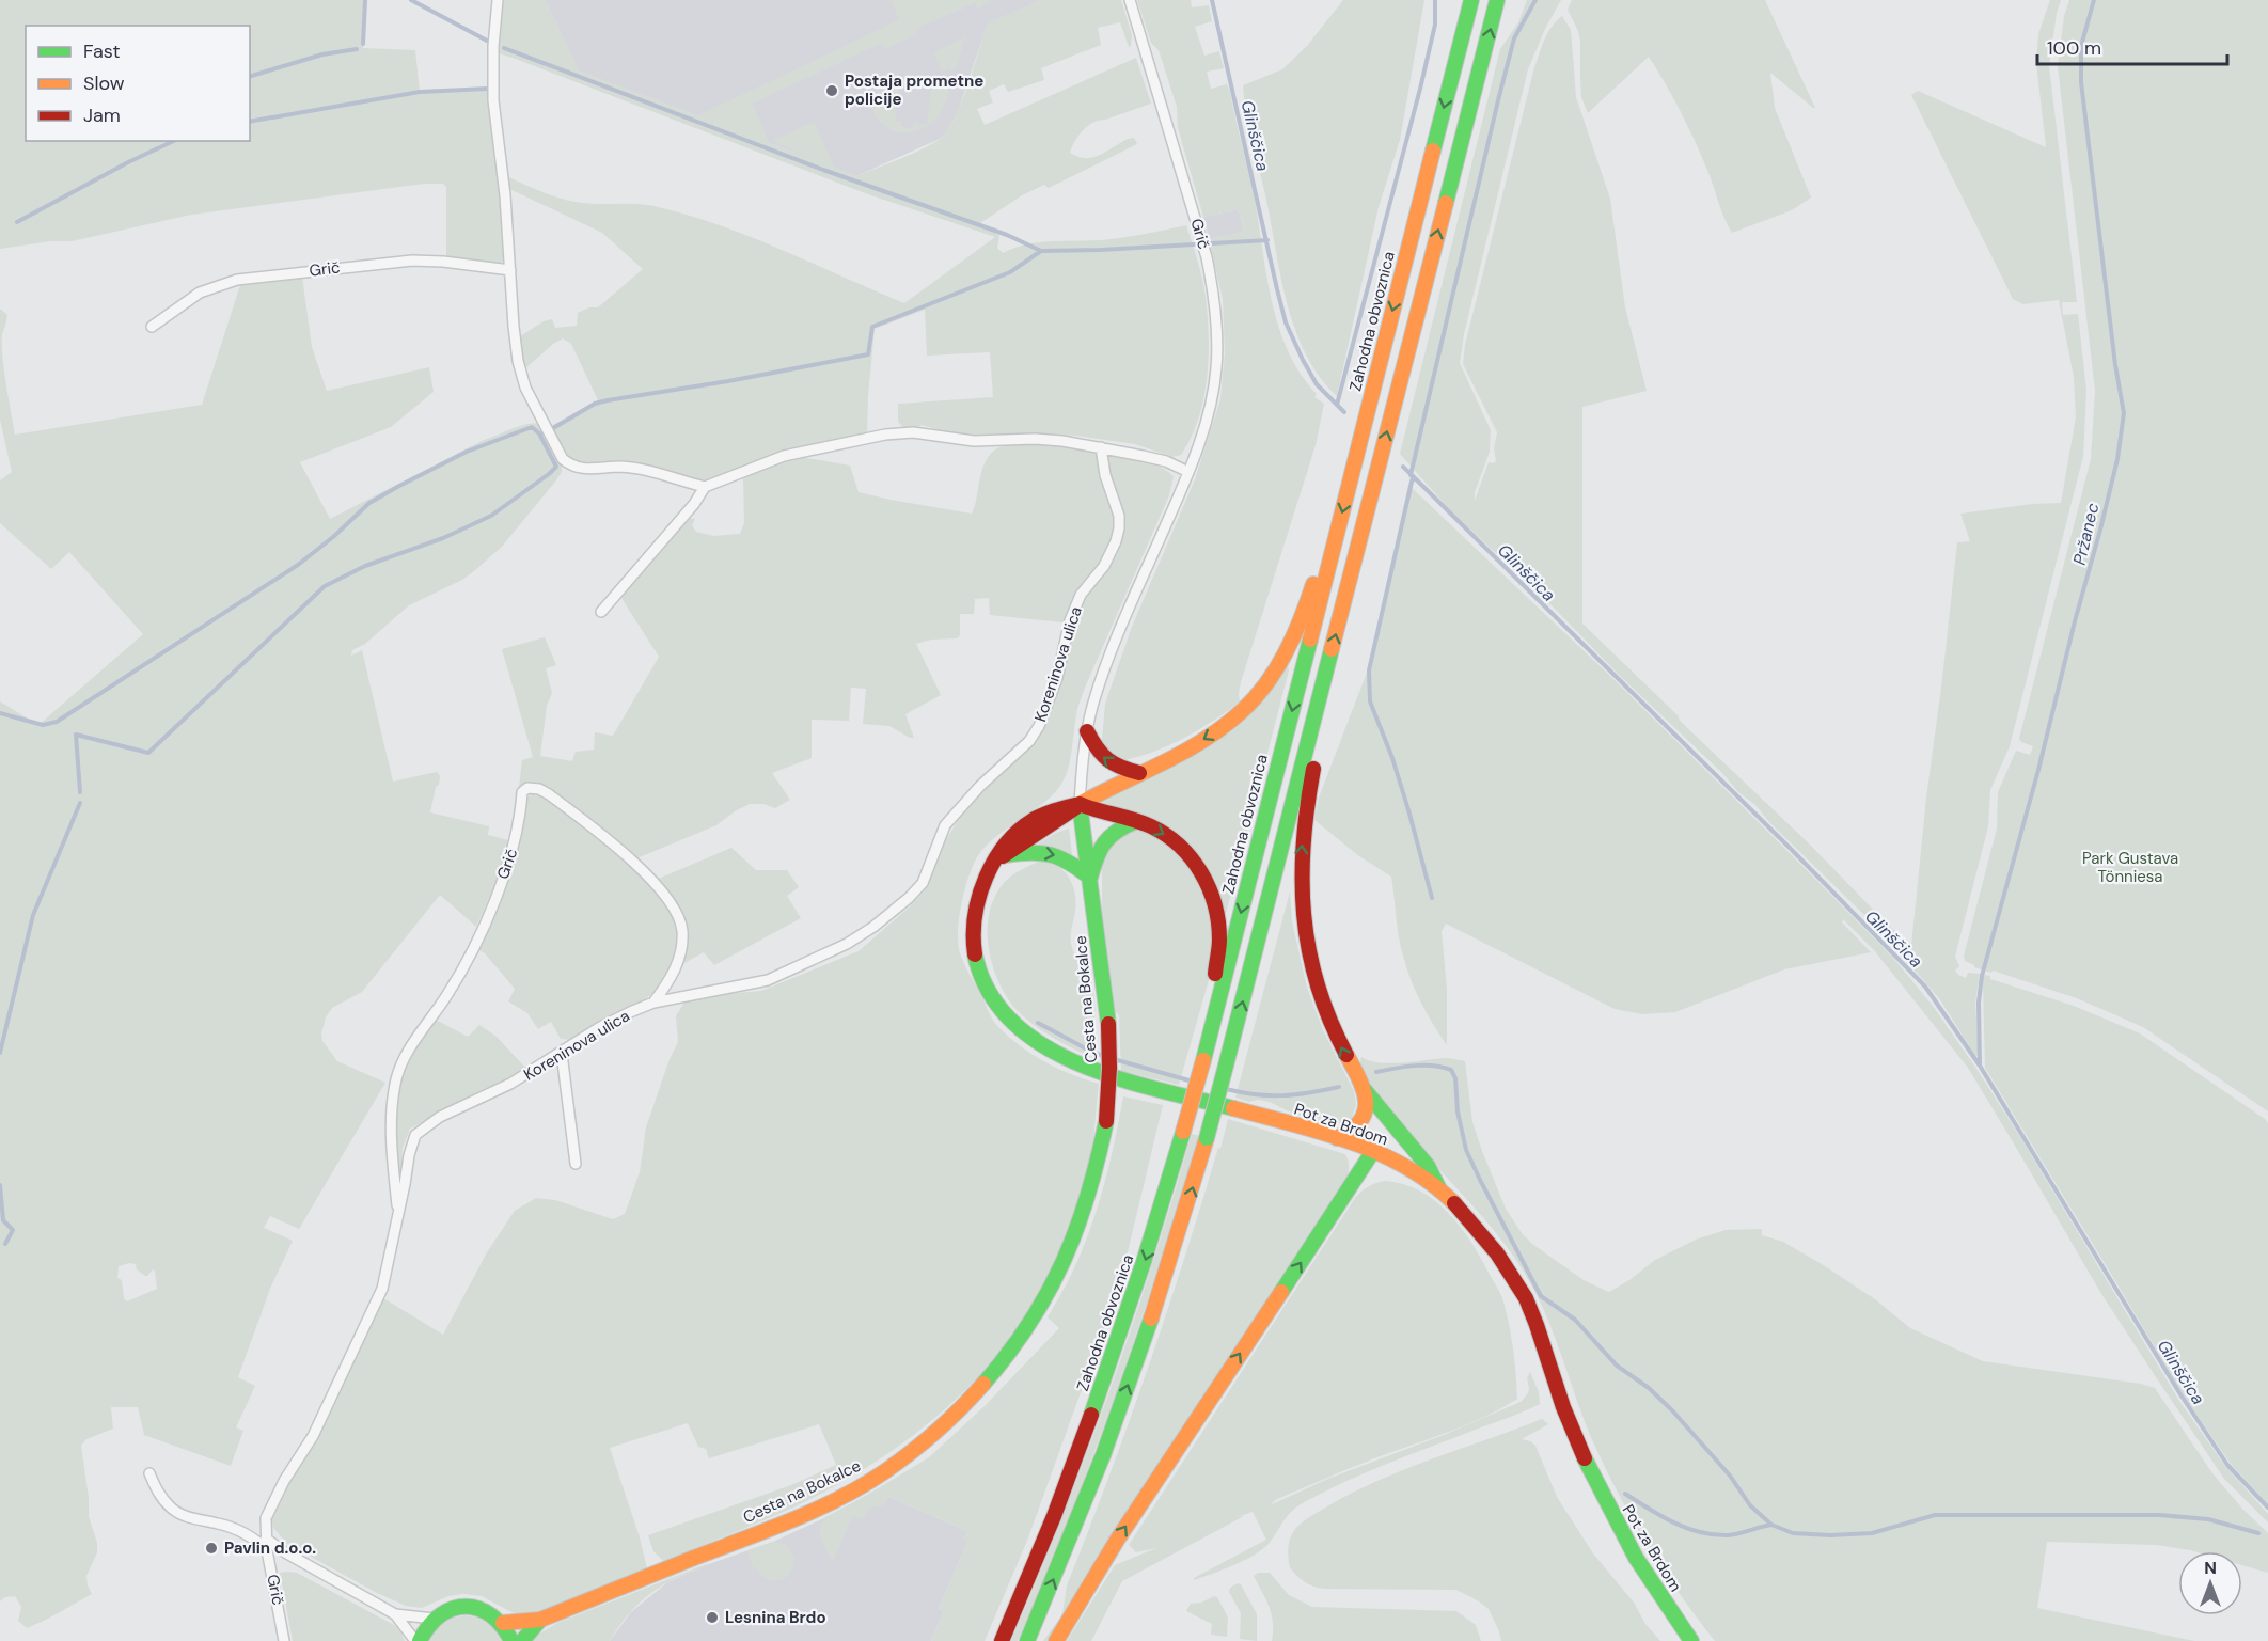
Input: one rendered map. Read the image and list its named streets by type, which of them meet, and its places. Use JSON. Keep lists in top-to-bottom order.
{
  "streets": {
    "main road": ["Zahodna obvoznica", "Cesta na Bokalce", "Pot za Brdom"],
    "street": ["Grič", "Koreninova ulica"]
  },
  "crossings": [
    ["Grič", "Koreninova ulica"],
    ["Grič", "Cesta na Bokalce"]
  ],
  "water": ["Glinščica", "Pržanec"],
  "parks": ["Park Gustava Tönniesa"],
  "places": ["Postaja prometne policije", "Pavlin d.o.o.", "Lesnina Brdo"],
  "legend": ["Fast", "Slow", "Jam"],
  "scale_bar": "100 m",
  "north": "top"
}
